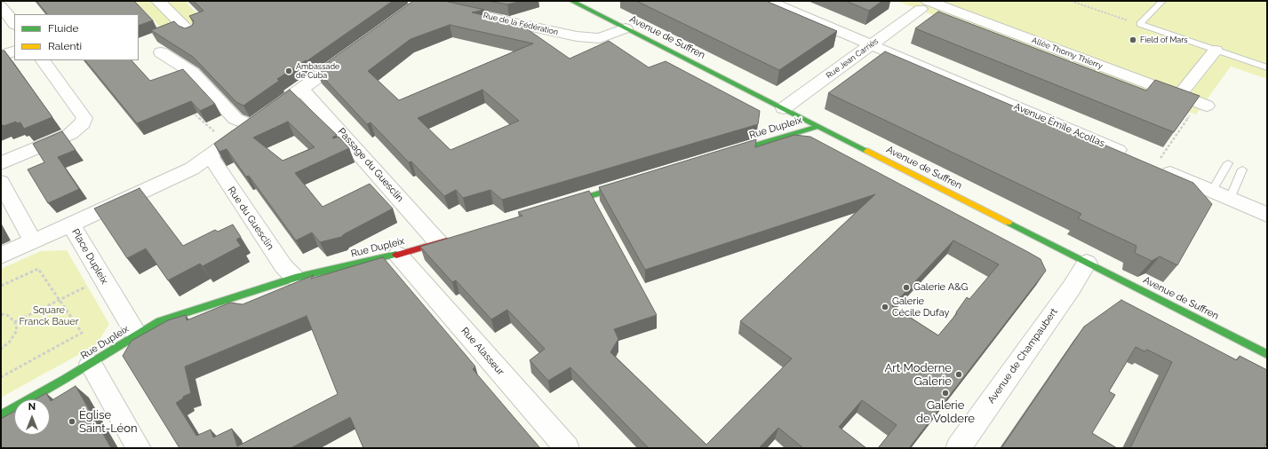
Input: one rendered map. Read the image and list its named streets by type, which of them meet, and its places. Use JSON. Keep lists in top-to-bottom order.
{
  "streets": {
    "main road": ["Avenue de Suffren", "Rue Dupleix"],
    "street": [
      "Rue de la Fédération",
      "Allée Thomy Thierry",
      "Rue Jean Carriès",
      "Avenue Émile Acollas",
      "Passage du Guesclin",
      "Rue du Guesclin",
      "Place Dupleix",
      "Rue Alasseur",
      "Avenue de Champaubert"
    ]
  },
  "crossings": [
    ["Rue de la Fédération", "Avenue de Suffren"],
    ["Avenue de Suffren", "Rue Jean Carriès"],
    ["Avenue de Suffren", "Rue Dupleix"],
    ["Avenue de Suffren", "Avenue de Champaubert"],
    ["Allée Thomy Thierry", "Rue Jean Carriès"],
    ["Rue Jean Carriès", "Avenue Émile Acollas"],
    ["Rue Dupleix", "Passage du Guesclin"],
    ["Rue Dupleix", "Rue du Guesclin"],
    ["Rue Dupleix", "Place Dupleix"],
    ["Rue Dupleix", "Rue Alasseur"]
  ],
  "parks": ["Square Franck Bauer"],
  "places": [
    "Field of Mars",
    "Ambassade de Cuba",
    "Galerie A&G",
    "Galerie Cécile Dufay",
    "Art Moderne Galerie",
    "Galerie de Voldere",
    "Église Saint-Léon"
  ],
  "legend": ["Fluide", "Ralenti"],
  "north": "top"
}
